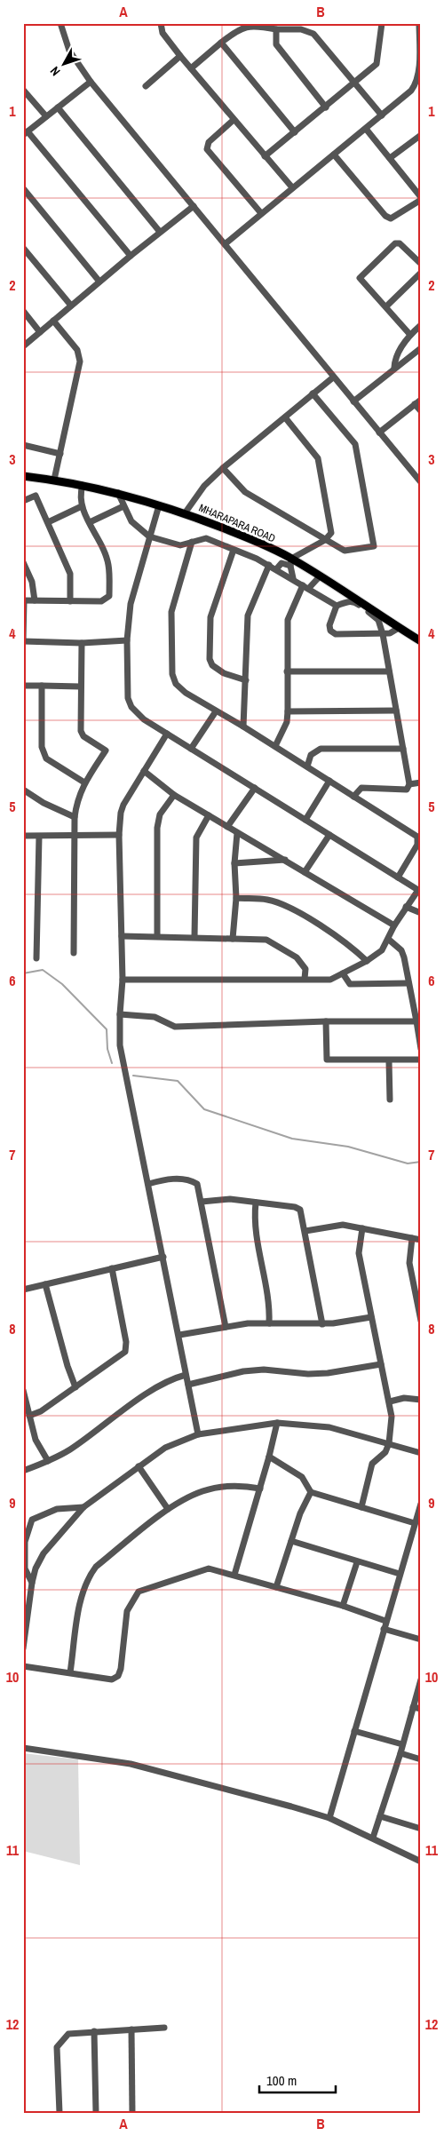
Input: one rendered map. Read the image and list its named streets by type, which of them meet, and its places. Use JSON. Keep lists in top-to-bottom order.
{
  "streets": {
    "main road": ["MHARAPARA ROAD"]
  },
  "scale_bar": "100 m",
  "north": "bottom left",
  "grid": {
    "columns": ["A", "B"],
    "rows": [
      "1",
      "2",
      "3",
      "4",
      "5",
      "6",
      "7",
      "8",
      "9",
      "10",
      "11",
      "12"
    ]
  }
}
